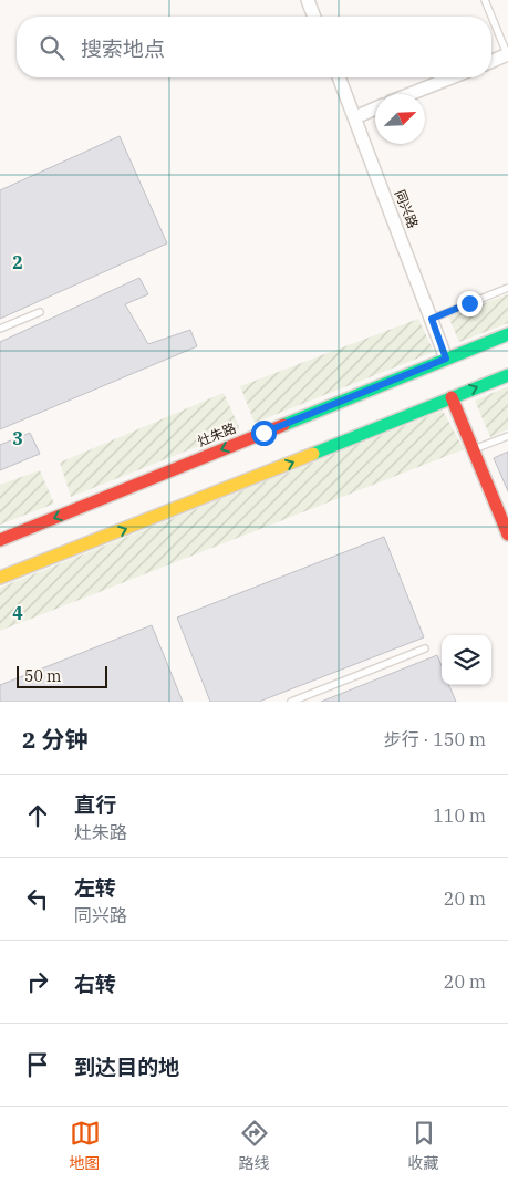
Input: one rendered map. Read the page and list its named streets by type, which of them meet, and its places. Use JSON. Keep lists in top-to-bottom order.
{
  "streets": {
    "main road": ["灶朱路"],
    "street": ["同兴路"]
  },
  "crossings": [
    ["同兴路", "灶朱路"]
  ],
  "scale_bar": "50 m",
  "north": "top right",
  "page": {
    "search": "搜索地点",
    "scale": "50 m",
    "heading": ["2 分钟", "步行 · 150 m"],
    "list": [
      ["直行", "灶朱路", "110 m"],
      ["左转", "同兴路", "20 m"],
      ["右转", "20 m"],
      "到达目的地"
    ],
    "nav": ["地图", "路线", "收藏"]
  },
  "grid": {
    "rows": ["2", "3", "4"]
  }
}
